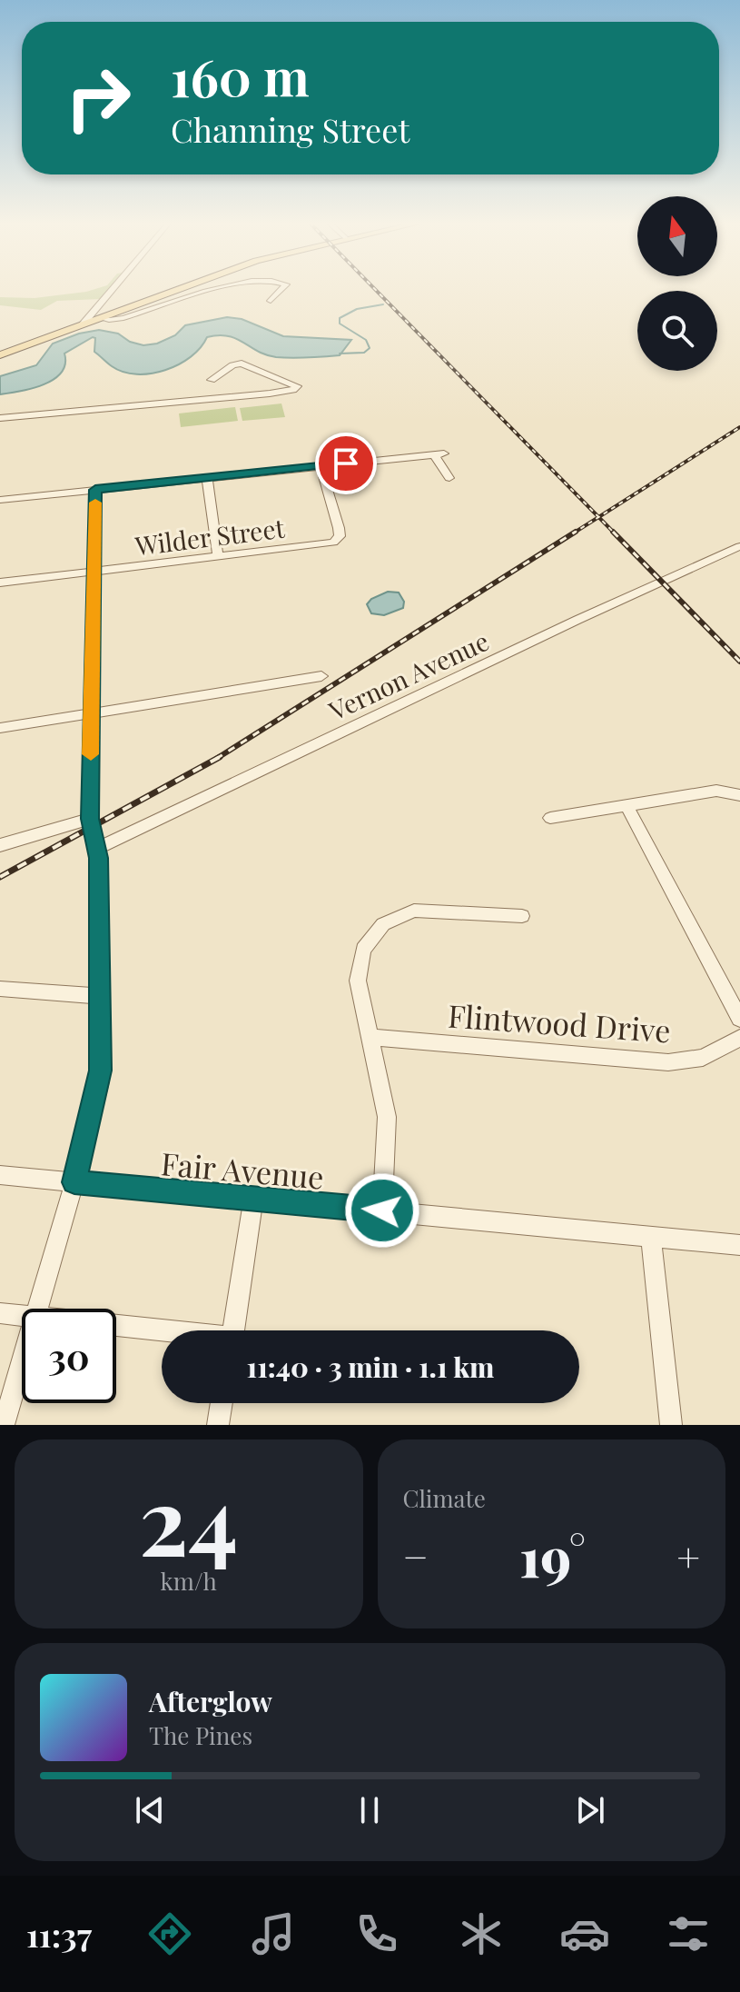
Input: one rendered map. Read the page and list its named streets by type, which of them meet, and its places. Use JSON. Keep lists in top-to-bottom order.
{
  "streets": {
    "street": [
      "Wilder Street",
      "Vernon Avenue",
      "Flintwood Drive",
      "Fair Avenue"
    ]
  },
  "north": "top",
  "page": {
    "turn": ["160 m", "Channing Street"],
    "limit": "30",
    "trip": "11:40 · 3 min · 1.1 km",
    "tile": [
      ["24", "km/h"],
      "Climate"
    ],
    "heat": ["−", "19°", "+"],
    "song": ["Afterglow", "The Pines"],
    "tabs": "11:37"
  }
}
